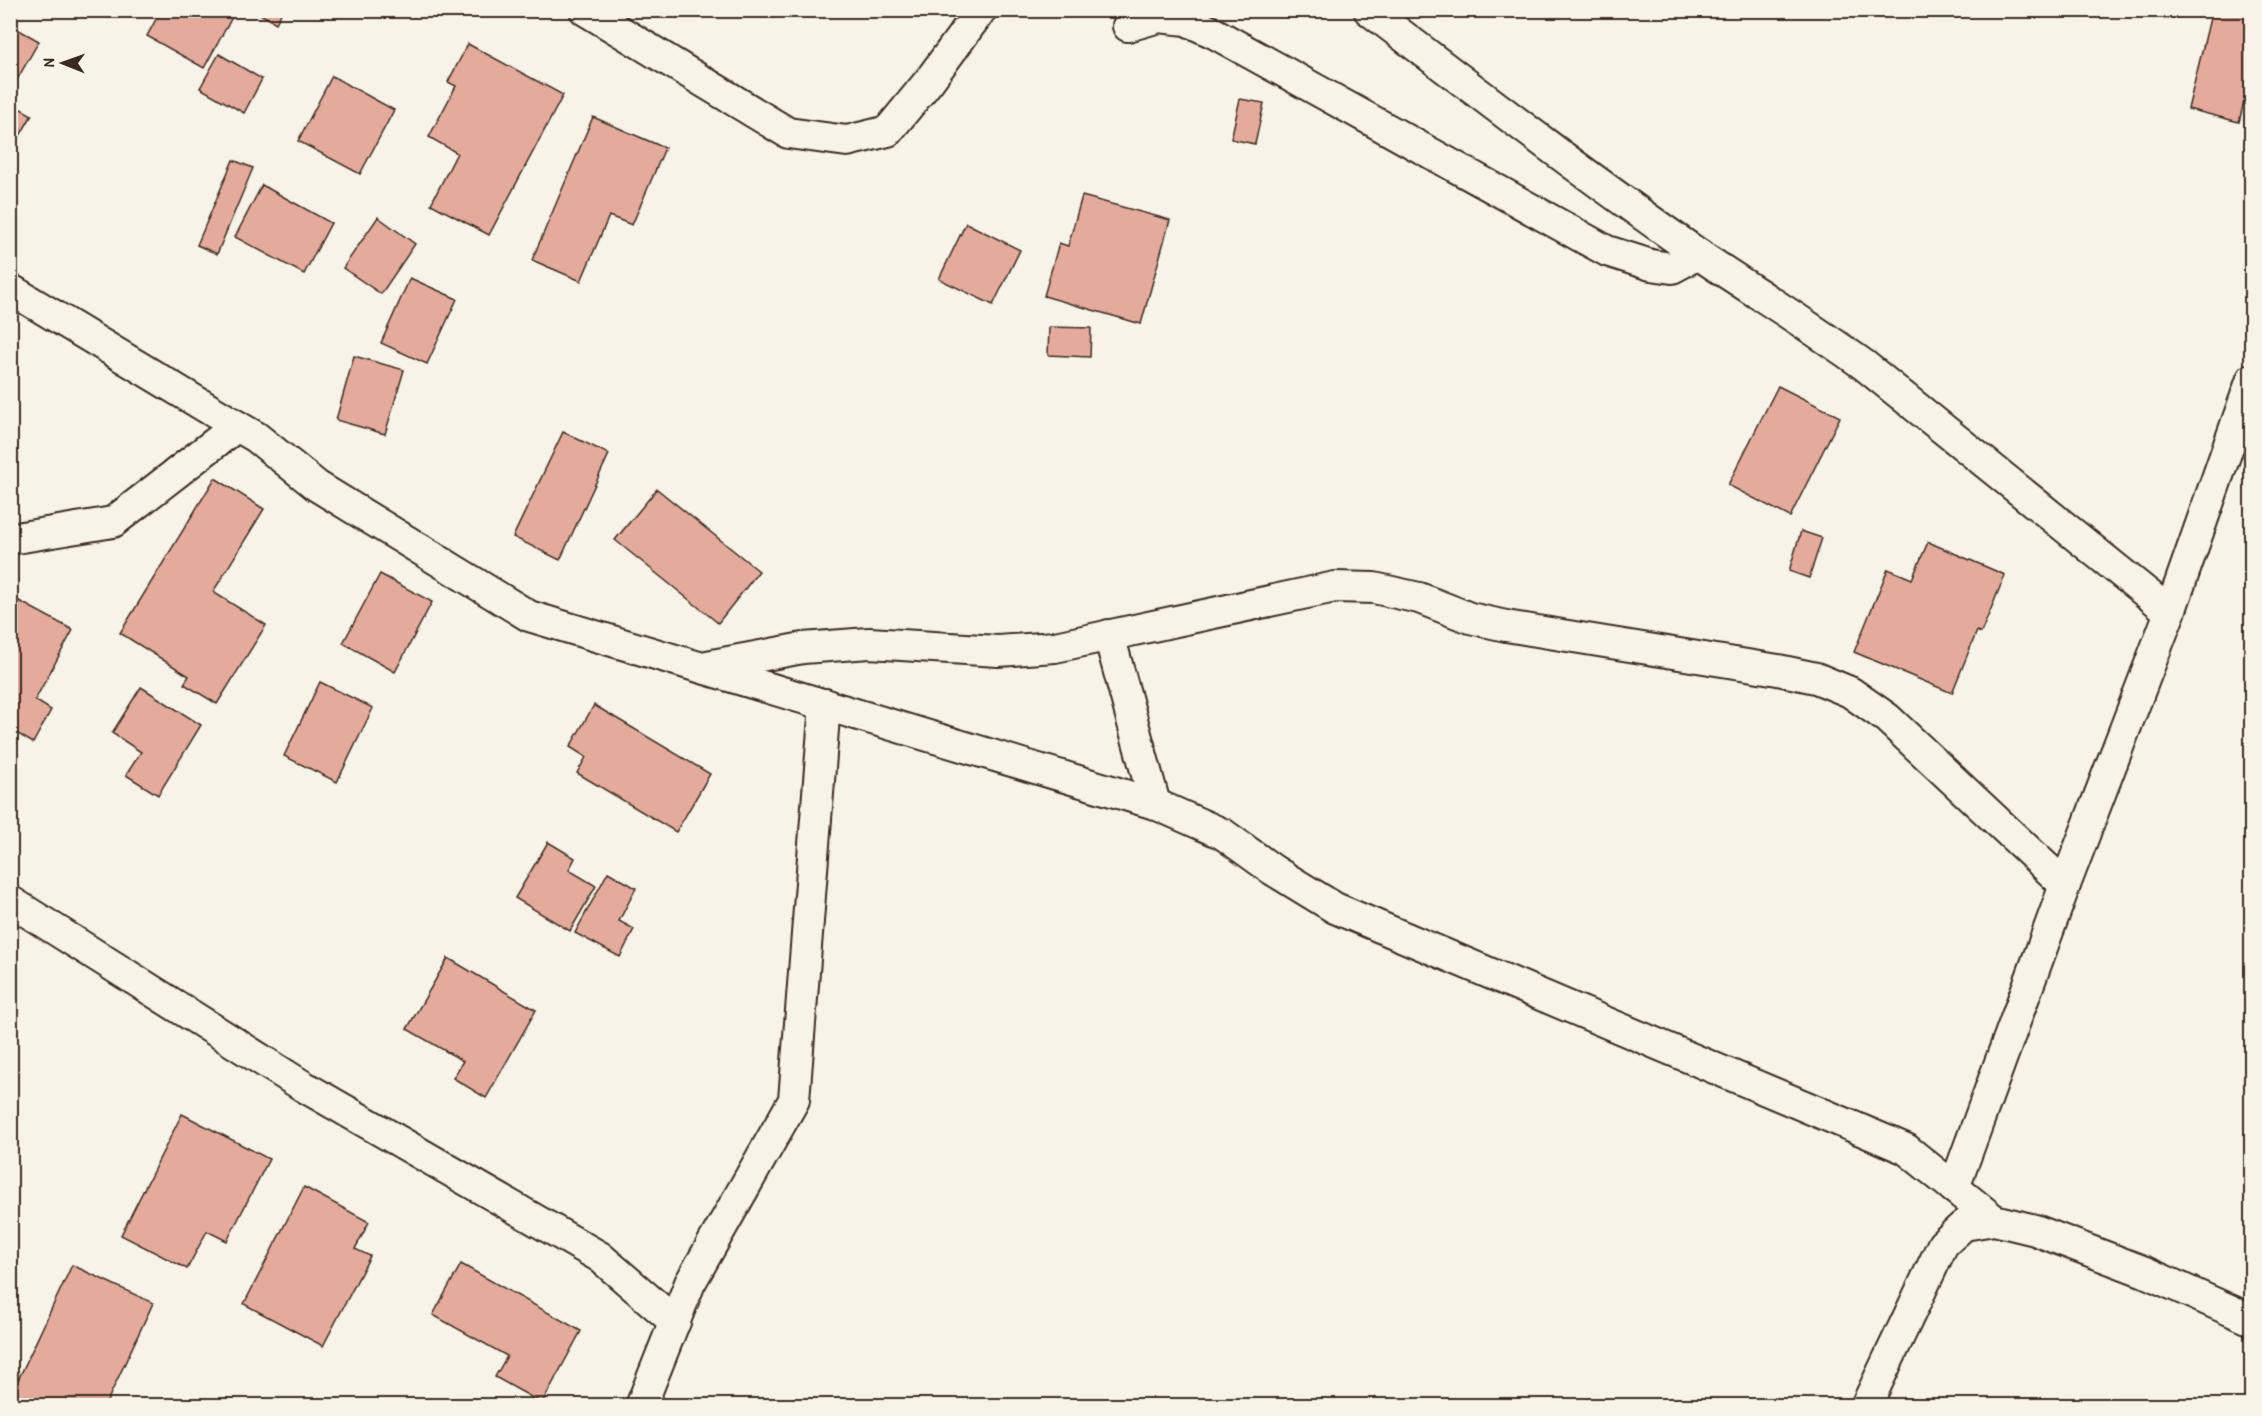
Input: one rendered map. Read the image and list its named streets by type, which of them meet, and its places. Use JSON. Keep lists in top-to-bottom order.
{
  "north": "left"
}
